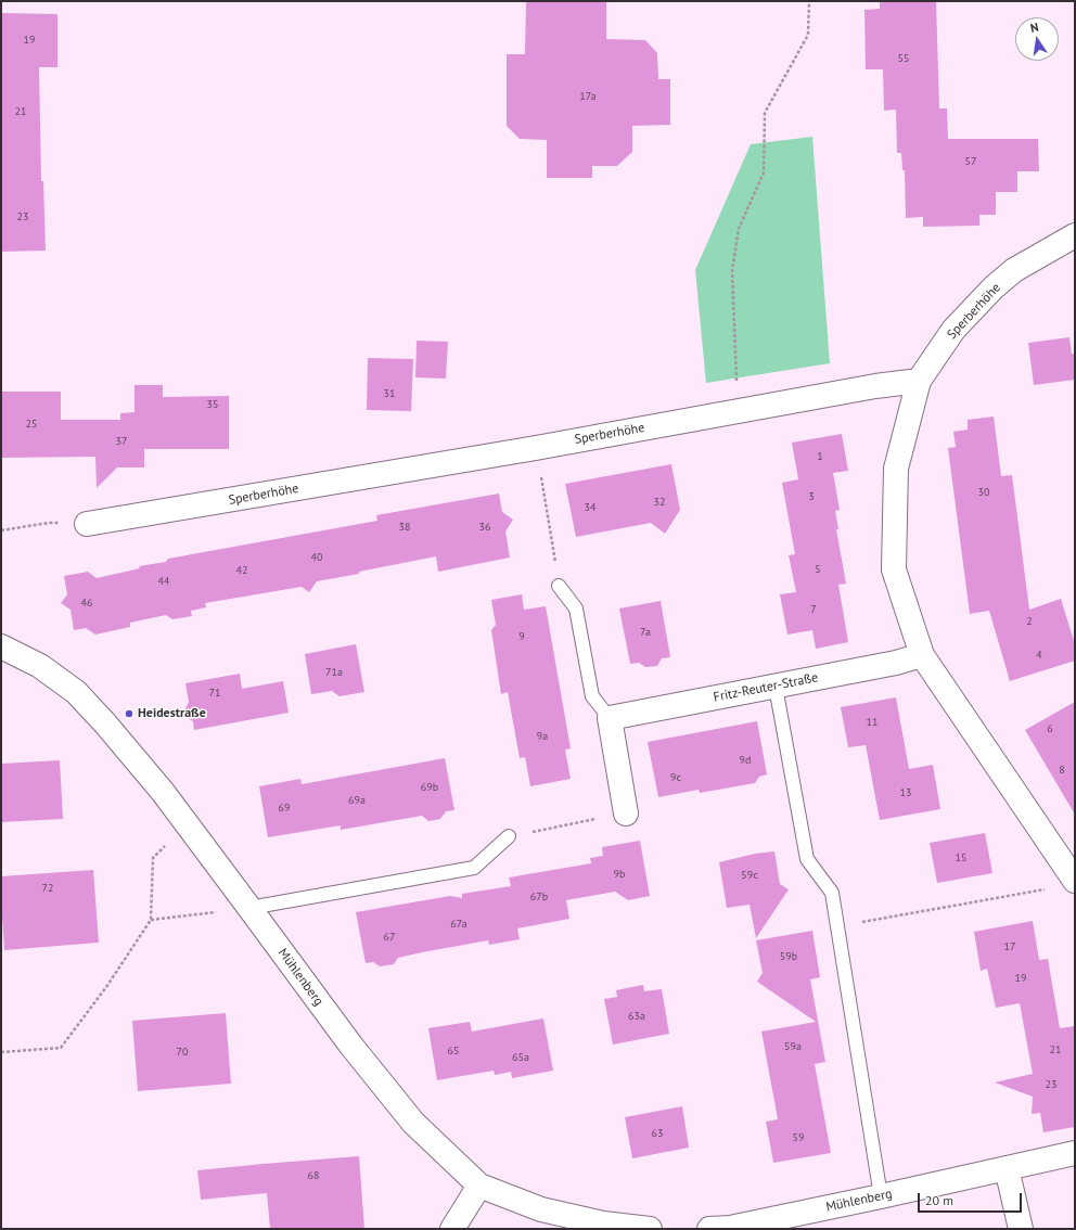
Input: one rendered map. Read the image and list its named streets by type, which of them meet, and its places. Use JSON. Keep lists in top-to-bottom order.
{
  "streets": {
    "street": ["Sperberhöhe", "Fritz-Reuter-Straße", "Mühlenberg"]
  },
  "places": ["Heidestraße"],
  "house_numbers": [
    "19",
    "55",
    "17a",
    "21",
    "57",
    "23",
    "31",
    "35",
    "25",
    "37",
    "1",
    "30",
    "3",
    "32",
    "34",
    "38",
    "36",
    "40",
    "5",
    "42",
    "44",
    "46",
    "7",
    "2",
    "7a",
    "9",
    "4",
    "71a",
    "71",
    "11",
    "6",
    "9a",
    "9d",
    "8",
    "9c",
    "69b",
    "13",
    "69a",
    "69",
    "15",
    "9b",
    "59c",
    "72",
    "67b",
    "67a",
    "67",
    "17",
    "59b",
    "19",
    "63a",
    "59a",
    "21",
    "65",
    "70",
    "65a",
    "23",
    "63",
    "59",
    "68"
  ],
  "scale_bar": "20 m",
  "north": "top"
}
